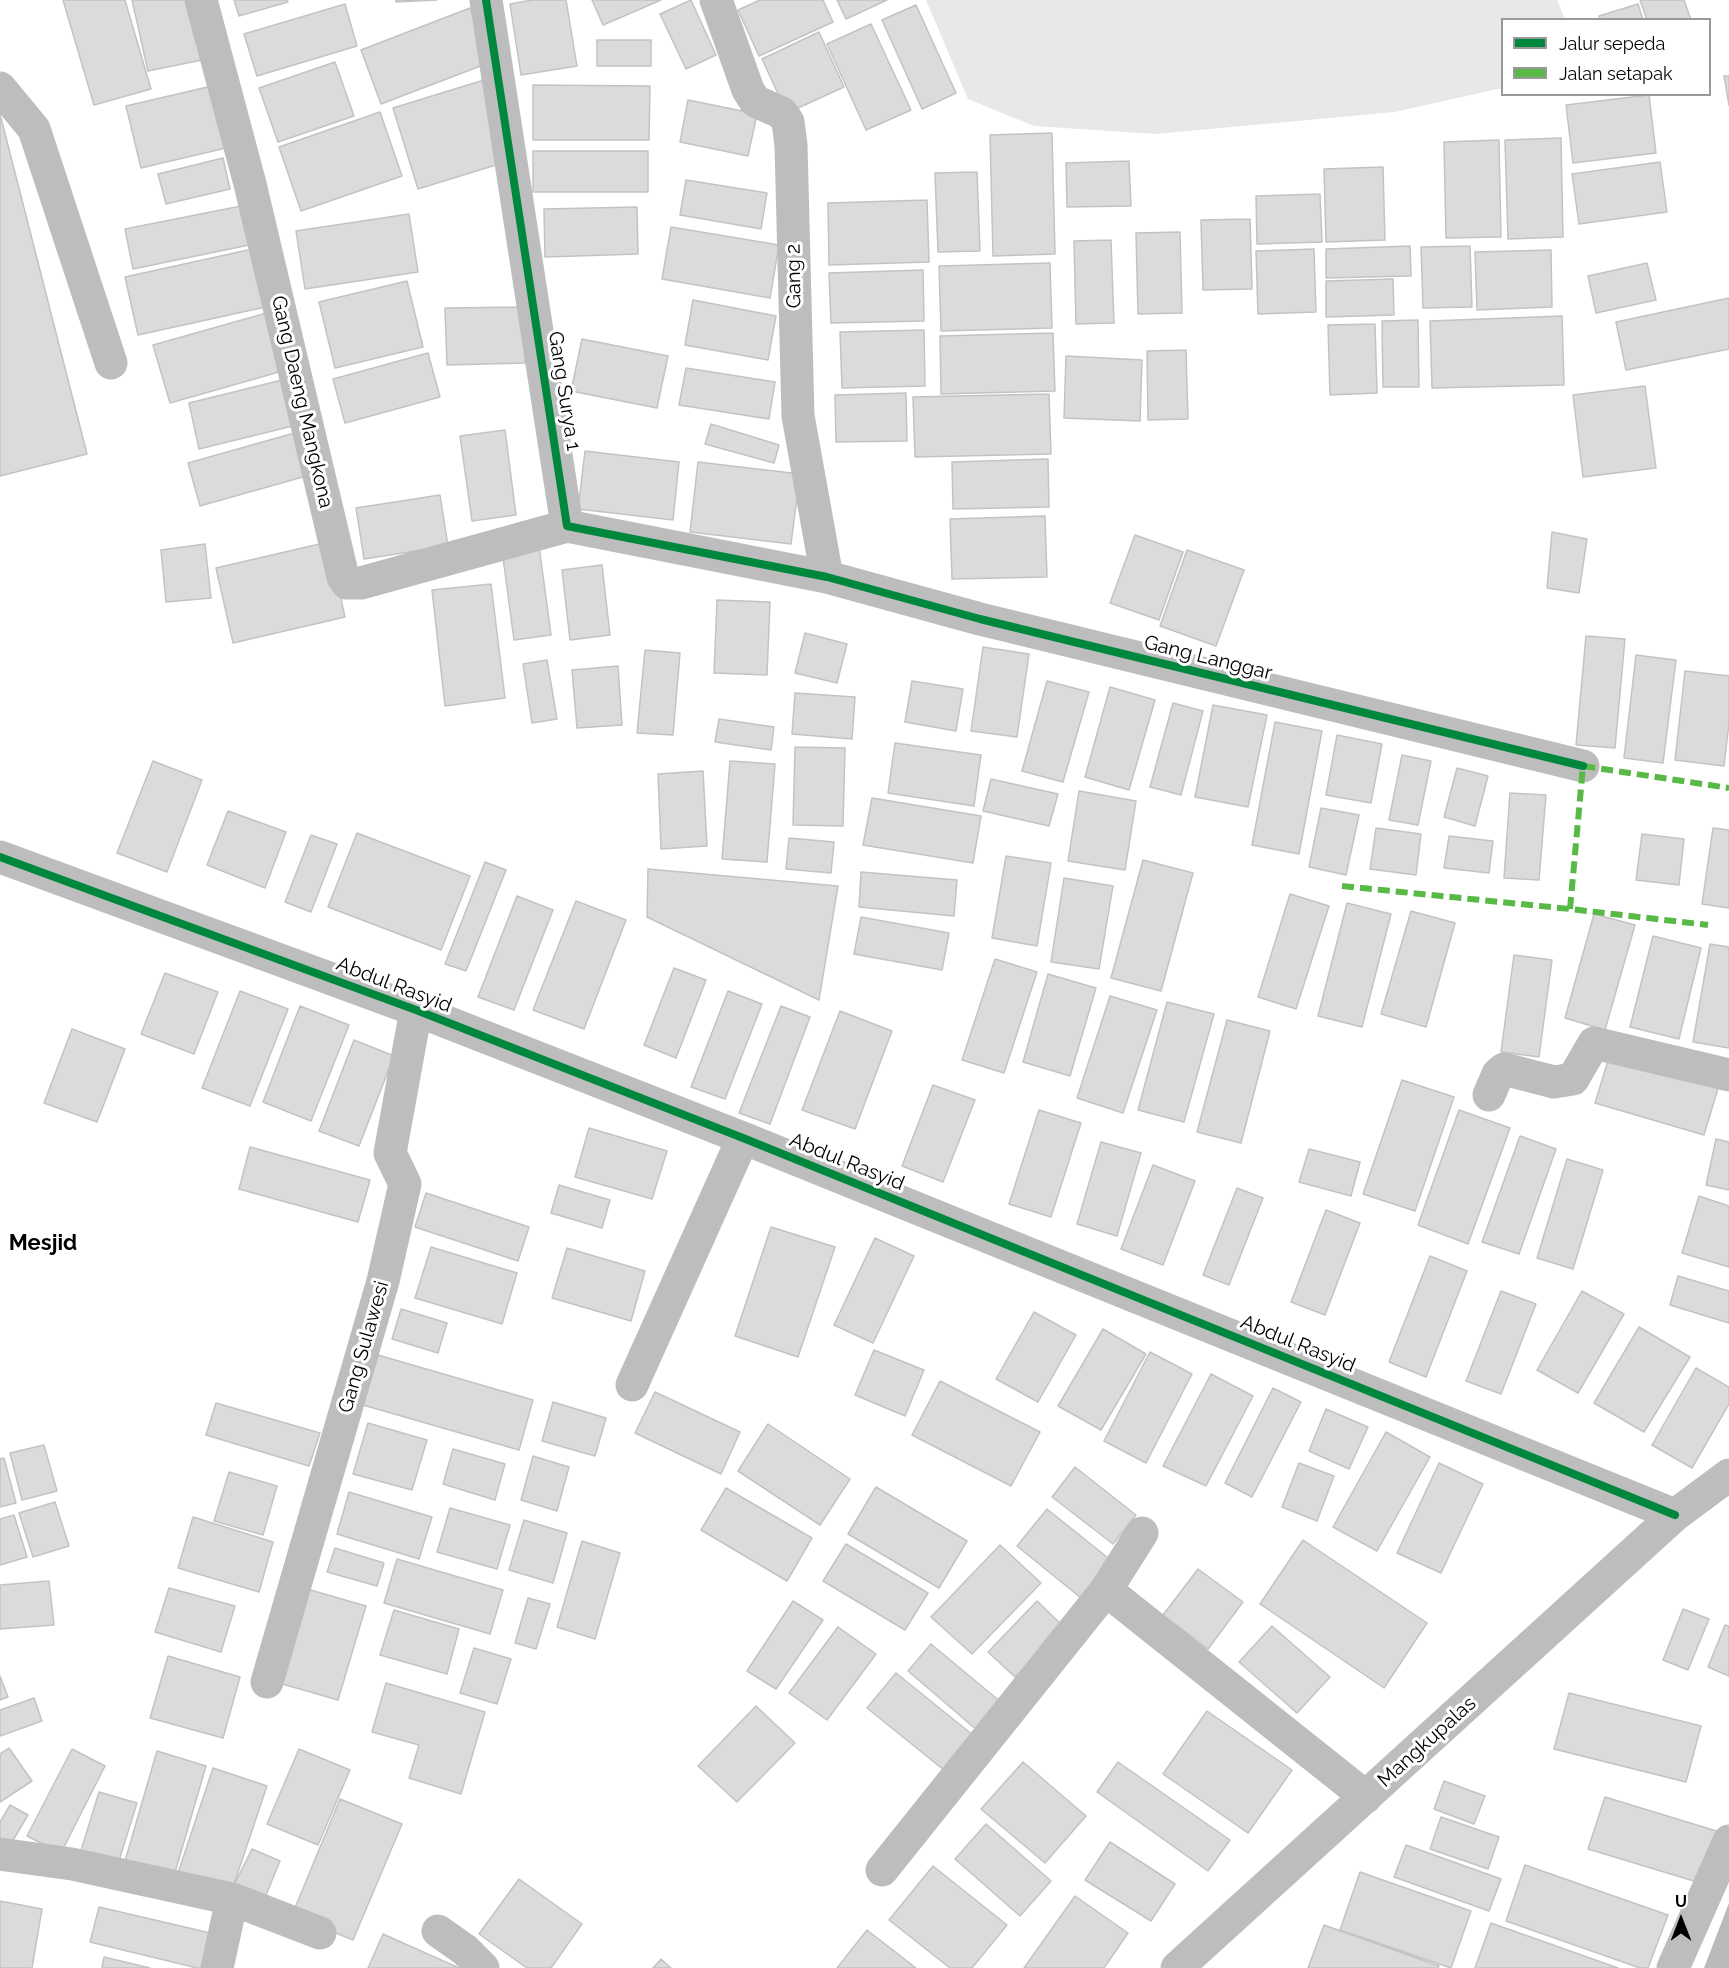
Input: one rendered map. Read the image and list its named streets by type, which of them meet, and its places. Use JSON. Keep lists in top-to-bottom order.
{
  "streets": {
    "street": [
      "Gang 2",
      "Gang Surya 1",
      "Gang Daeng Mangkona",
      "Gang Langgar",
      "Abdul Rasyid",
      "Gang Sulawesi",
      "Mangkupalas"
    ]
  },
  "crossings": [
    ["Gang 2", "Gang Langgar"],
    ["Gang Surya 1", "Gang Daeng Mangkona"],
    ["Abdul Rasyid", "Gang Sulawesi"],
    ["Abdul Rasyid", "Mangkupalas"]
  ],
  "districts": ["Mesjid"],
  "legend": ["Jalur sepeda", "Jalan setapak"],
  "north": "top"
}
